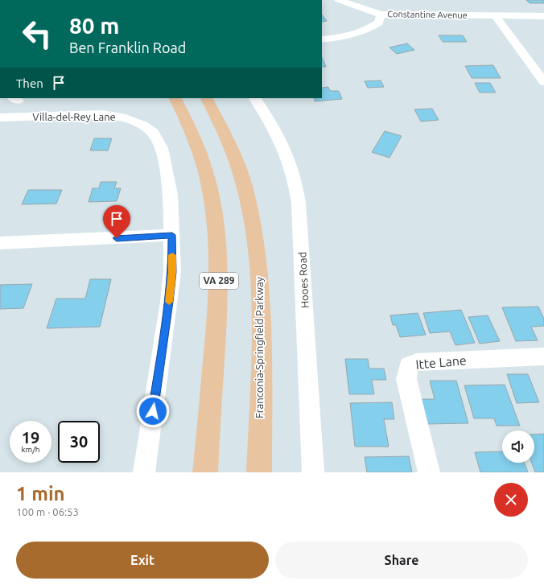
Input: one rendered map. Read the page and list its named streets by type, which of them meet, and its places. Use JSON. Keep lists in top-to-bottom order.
{
  "streets": {
    "main road": ["VA 289", "Franconia-Springfield Parkway"],
    "street": [
      "Constantine Avenue",
      "Villa-del-Rey Lane",
      "Hooes Road",
      "Itte Lane"
    ]
  },
  "page": {
    "turn": ["80 m", "Ben Franklin Road"],
    "then": "Then",
    "speed": "19 km/h",
    "limit": "30",
    "heading": ["1 min", "100 m · 06:53"],
    "buttons": ["Exit", "Share"]
  }
}
